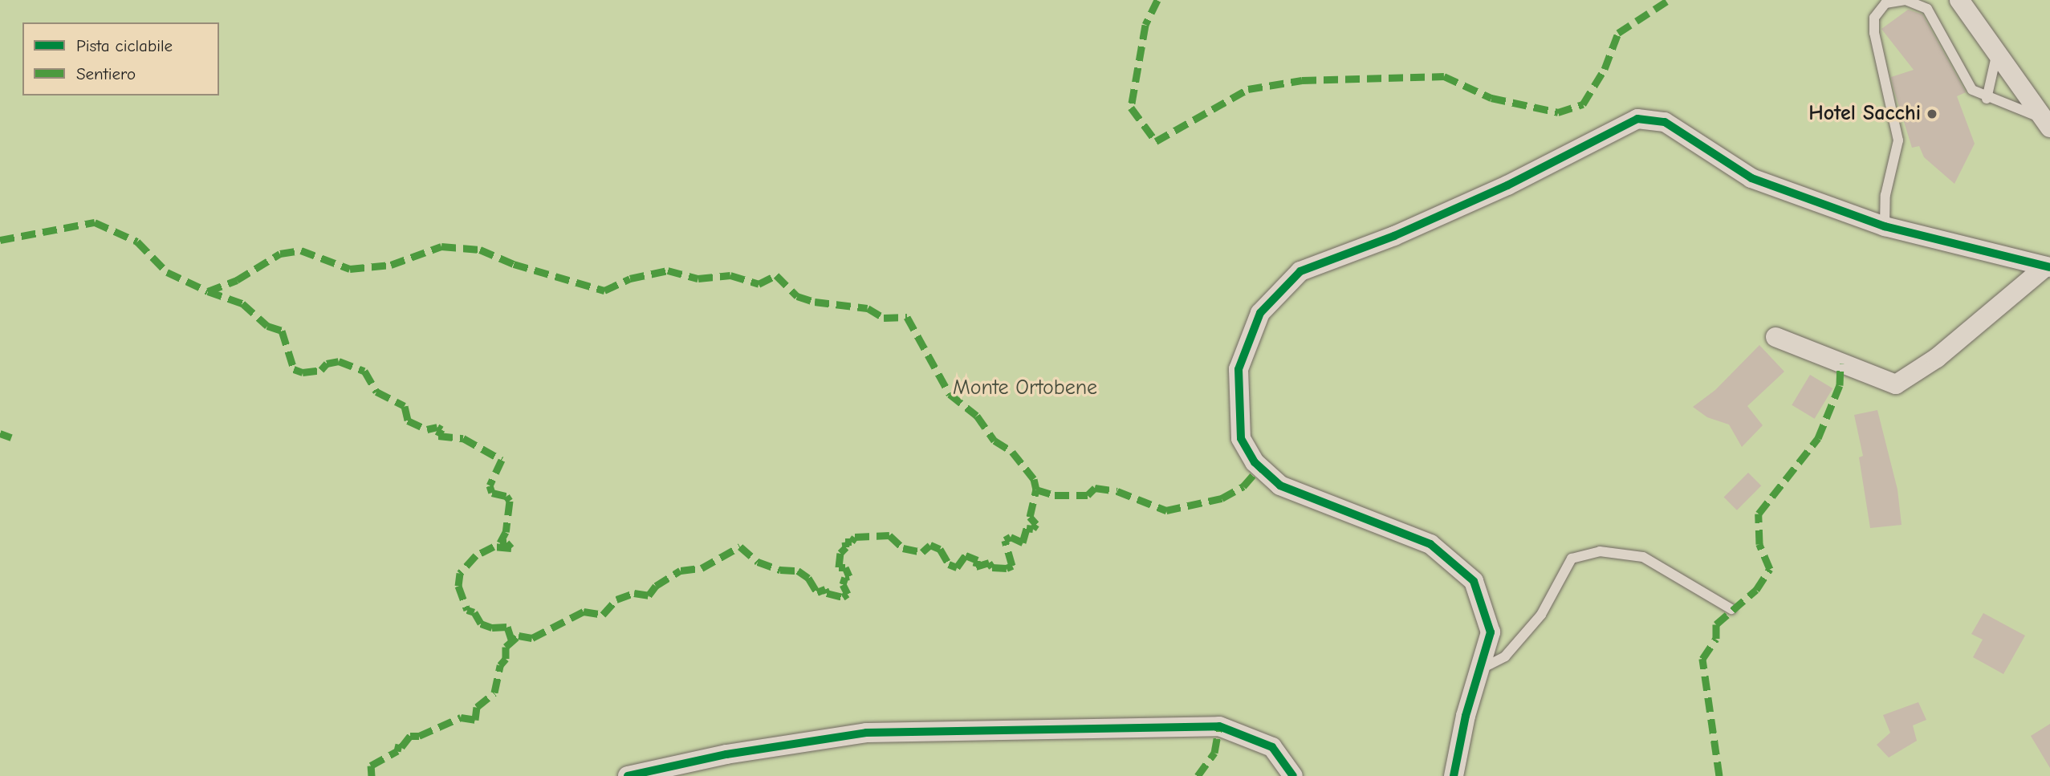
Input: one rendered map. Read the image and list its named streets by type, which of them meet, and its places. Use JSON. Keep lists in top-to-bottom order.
{
  "parks": ["Monte Ortobene"],
  "places": ["Hotel Sacchi"],
  "legend": ["Pista ciclabile", "Sentiero"]
}
